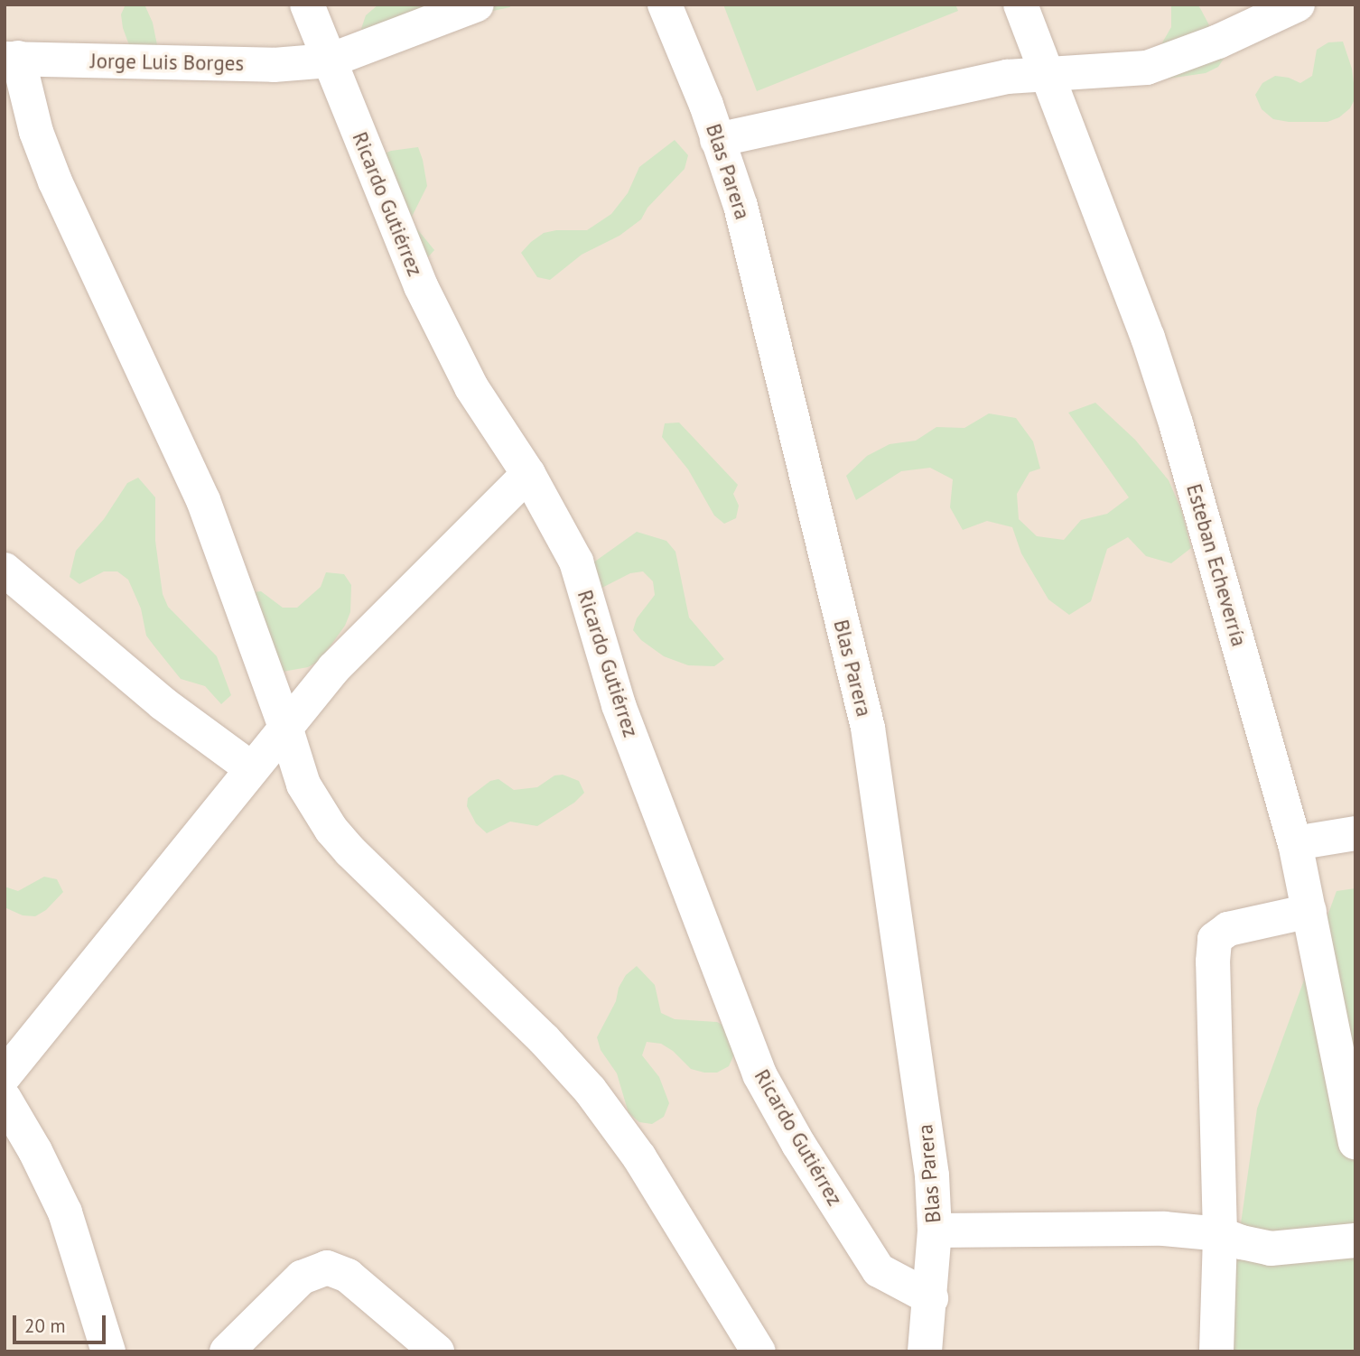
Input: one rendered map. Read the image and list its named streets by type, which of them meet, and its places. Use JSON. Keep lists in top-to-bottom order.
{
  "streets": {
    "street": [
      "Jorge Luis Borges",
      "Blas Parera",
      "Ricardo Gutiérrez",
      "Esteban Echeverría"
    ]
  },
  "crossings": [
    ["Jorge Luis Borges", "Ricardo Gutiérrez"],
    ["Blas Parera", "Ricardo Gutiérrez"]
  ],
  "scale_bar": "20 m"
}
